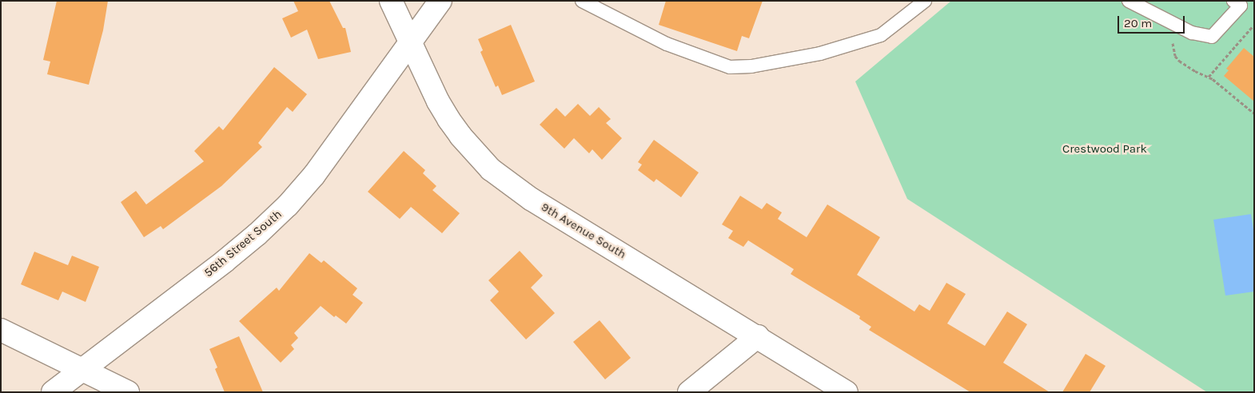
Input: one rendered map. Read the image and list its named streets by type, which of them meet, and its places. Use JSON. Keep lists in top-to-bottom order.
{
  "streets": {
    "street": ["9th Avenue South", "56th Street South"]
  },
  "crossings": [
    ["9th Avenue South", "56th Street South"]
  ],
  "parks": ["Crestwood Park"],
  "scale_bar": "20 m"
}
